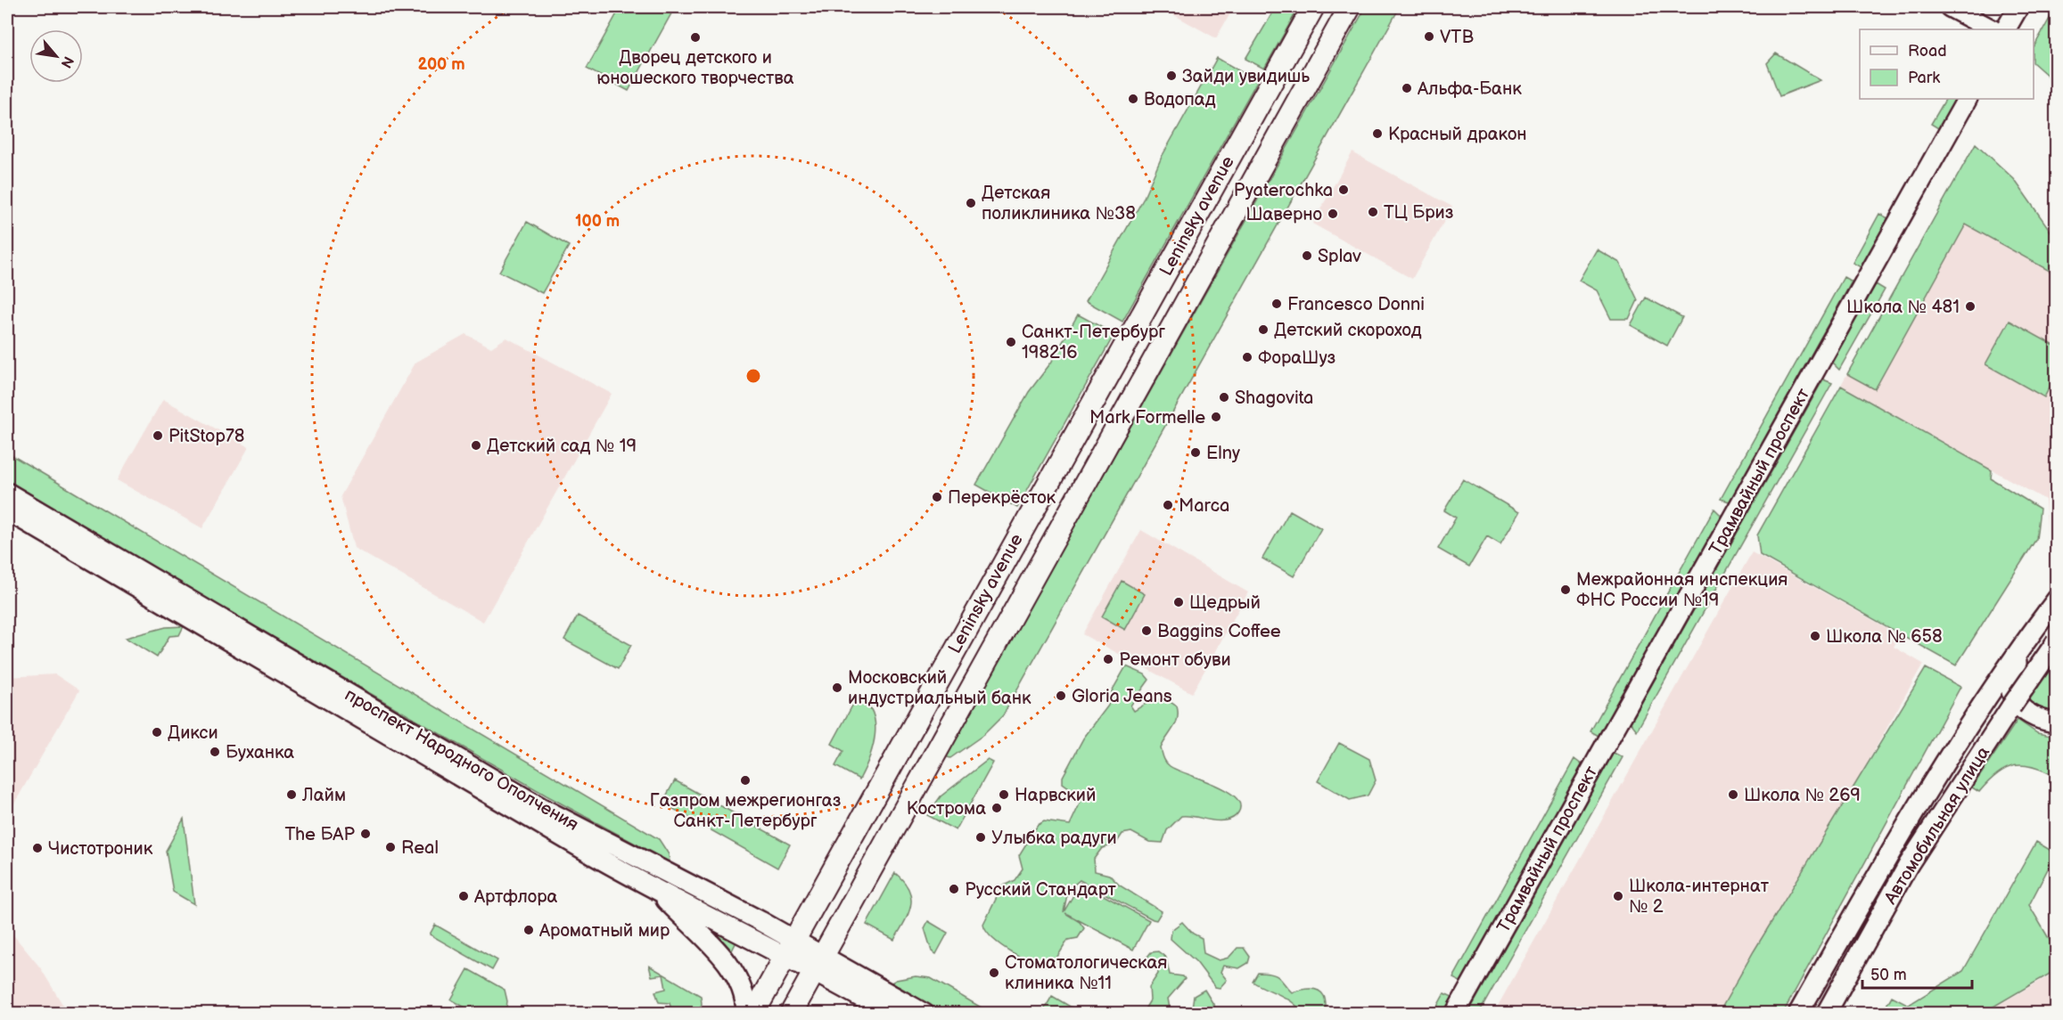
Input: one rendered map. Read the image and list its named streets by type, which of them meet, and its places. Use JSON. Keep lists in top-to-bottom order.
{
  "streets": {
    "main road": [
      "Leninsky avenue",
      "Трамвайный проспект",
      "проспект Народного Ополчения",
      "Автомобильная улица"
    ]
  },
  "crossings": [
    ["Leninsky avenue", "проспект Народного Ополчения"]
  ],
  "places": [
    "VTB",
    "Дворец детского и юношеского творчества",
    "Зайди увидишь",
    "Альфа-Банк",
    "Водопад",
    "Красный дракон",
    "Pyaterochka",
    "Детская поликлиника №38",
    "ТЦ Бриз",
    "Шаверно",
    "Splav",
    "Francesco Donni",
    "Школа № 481",
    "Детский скороход",
    "Санкт-Петербург 198216",
    "ФораШуз",
    "Shagovita",
    "Mark Formelle",
    "PitStop78",
    "Детский сад № 19",
    "Elny",
    "Перекрёсток",
    "Marca",
    "Межрайонная инспекция ФНС России №19",
    "Щедрый",
    "Baggins Coffee",
    "Школа № 658",
    "Ремонт обуви",
    "Московский индустриальный банк",
    "Gloria Jeans",
    "Дикси",
    "Буханка",
    "Газпром межрегионгаз Санкт-Петербург",
    "Лайм",
    "Нарвский",
    "Школа № 269",
    "Кострома",
    "The БАР",
    "Улыбка радуги",
    "Real",
    "Чистотроник",
    "Русский Стандарт",
    "Артфлора",
    "Школа-интернат № 2",
    "Ароматный мир",
    "Стоматологическая клиника №11"
  ],
  "legend": ["Road", "Park"],
  "scale_bar": "50 m",
  "north": "bottom right",
  "rings": ["200 m", "100 m"]
}
